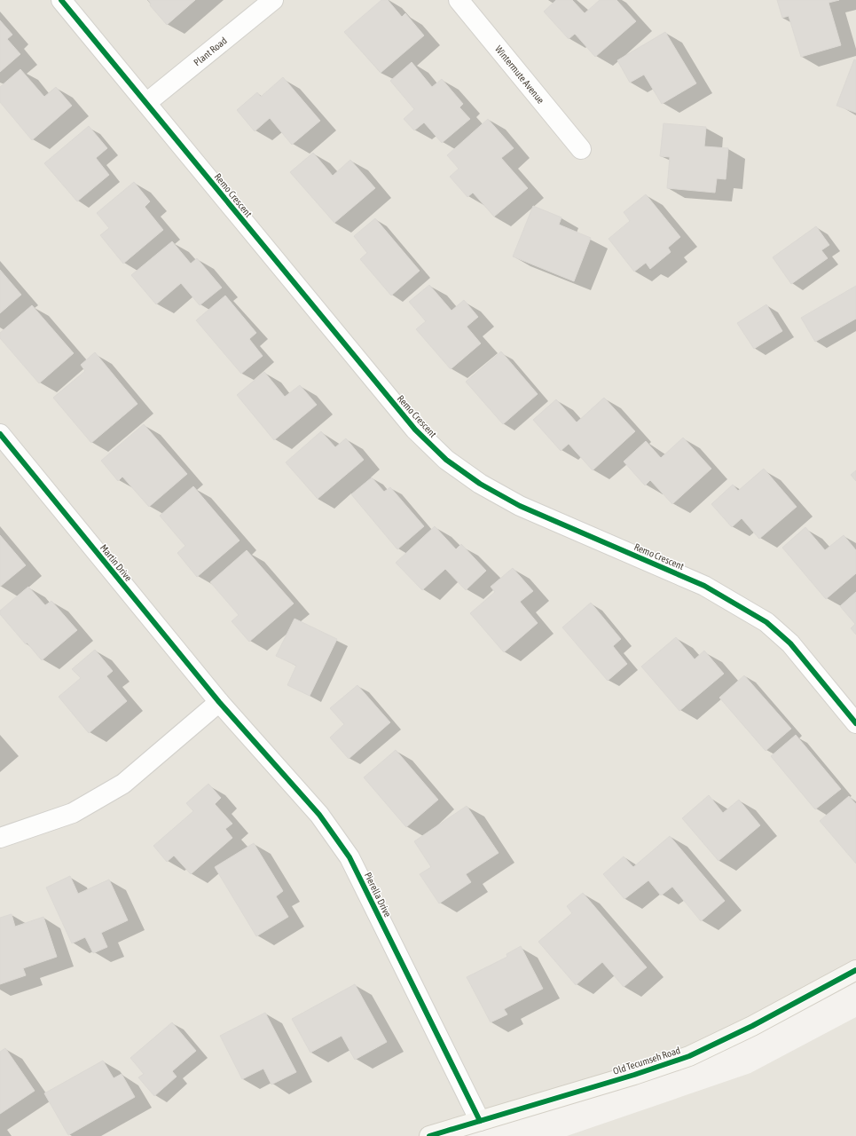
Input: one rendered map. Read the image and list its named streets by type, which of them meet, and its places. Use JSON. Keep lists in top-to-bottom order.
{
  "streets": {
    "main road": ["Old Tecumseh Road"],
    "street": [
      "Plant Road",
      "Wintermute Avenue",
      "Remo Crescent",
      "Martin Drive",
      "Pierella Drive"
    ]
  },
  "crossings": [
    ["Plant Road", "Remo Crescent"],
    ["Martin Drive", "Pierella Drive"],
    ["Pierella Drive", "Old Tecumseh Road"]
  ]
}
